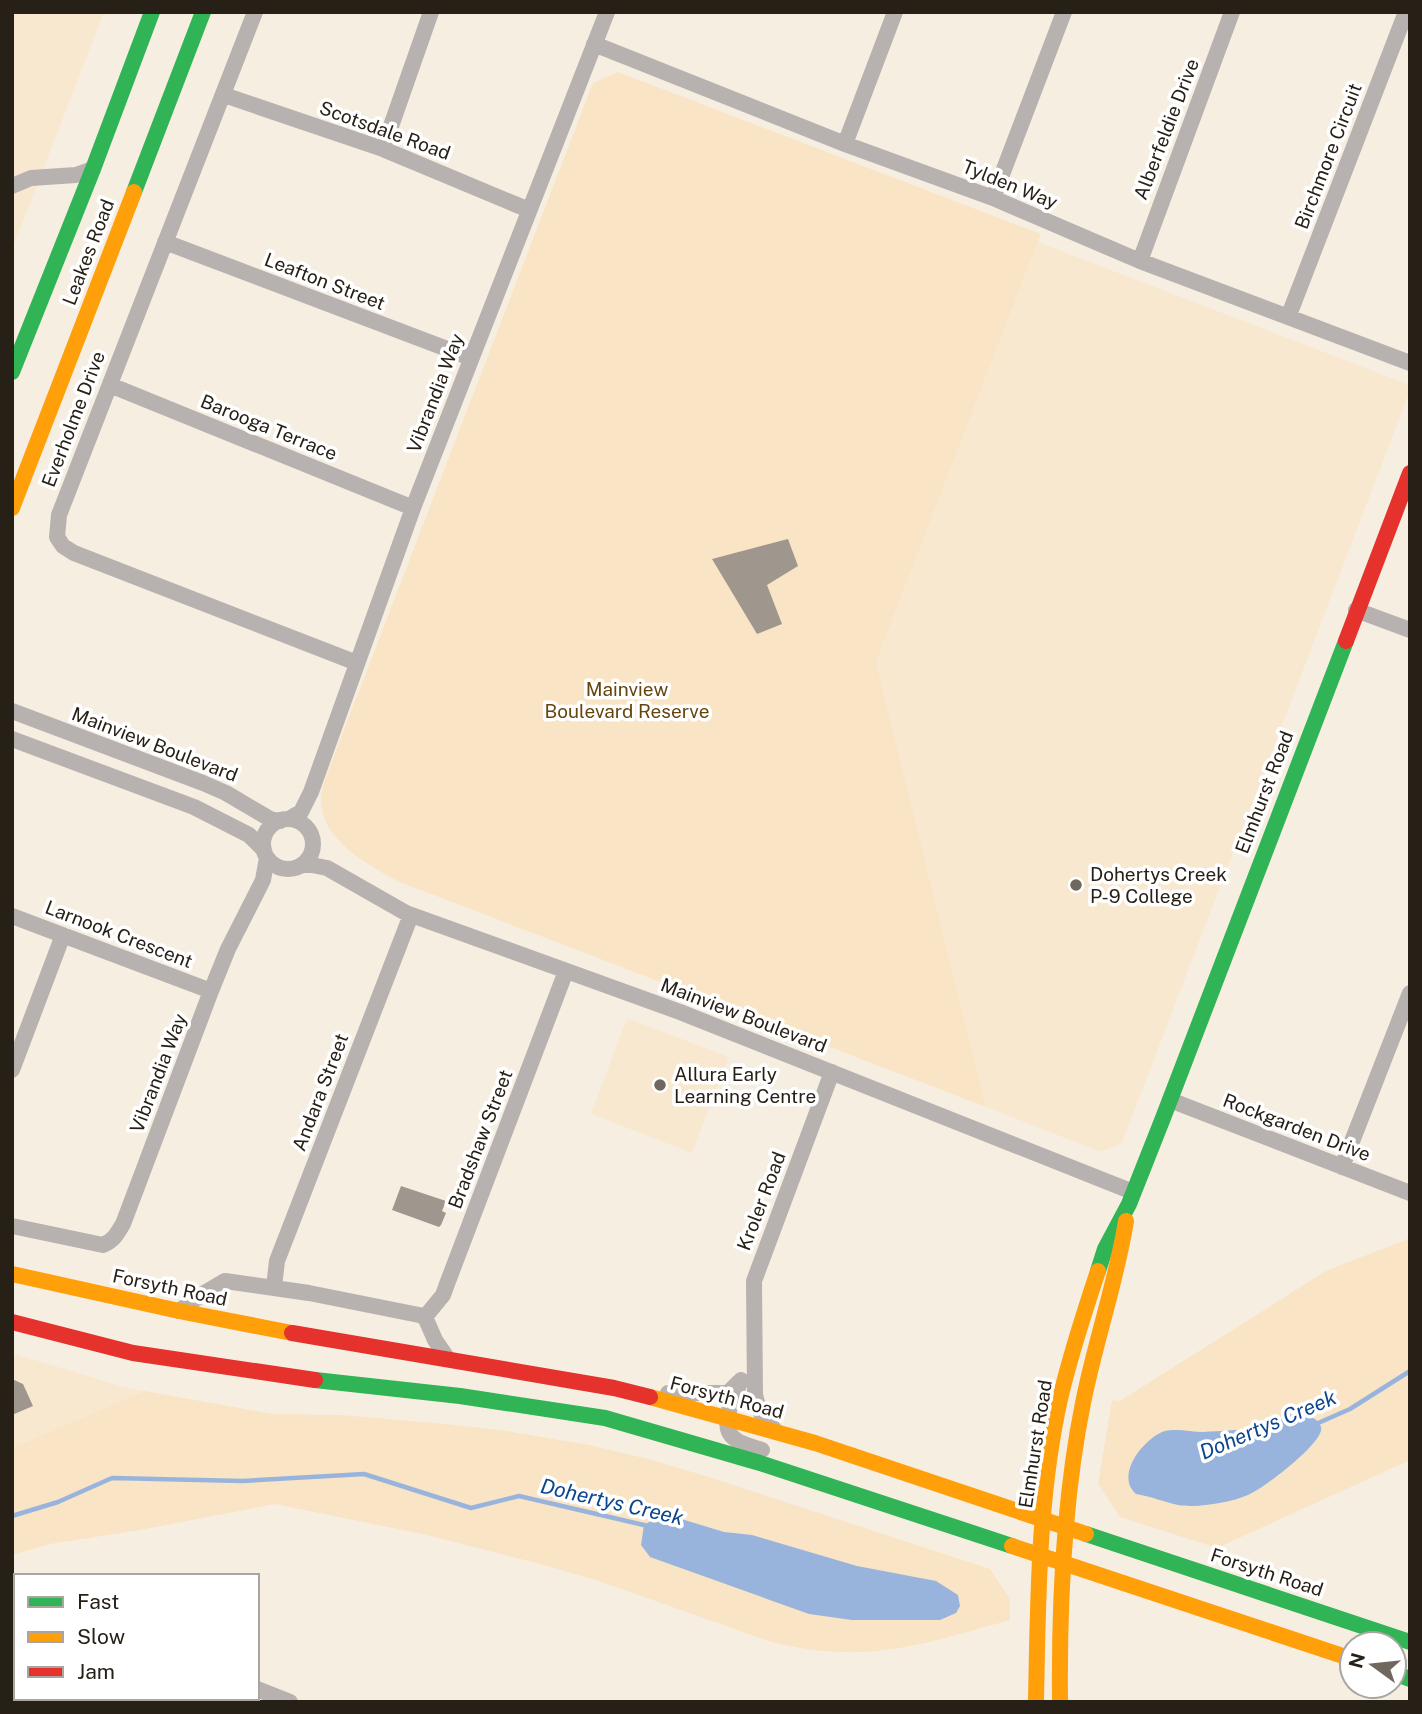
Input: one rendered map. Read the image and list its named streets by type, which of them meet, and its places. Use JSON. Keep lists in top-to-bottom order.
{
  "streets": {
    "main road": ["Leakes Road", "Elmhurst Road", "Forsyth Road"],
    "street": [
      "Alberfeldie Drive",
      "Scotsdale Road",
      "Birchmore Circuit",
      "Tylden Way",
      "Leafton Street",
      "Vibrandia Way",
      "Everholme Drive",
      "Barooga Terrace",
      "Mainview Boulevard",
      "Larnook Crescent",
      "Andara Street",
      "Rockgarden Drive",
      "Bradshaw Street",
      "Kroler Road"
    ]
  },
  "crossings": [
    ["Alberfeldie Drive", "Tylden Way"],
    ["Scotsdale Road", "Vibrandia Way"],
    ["Scotsdale Road", "Everholme Drive"],
    ["Birchmore Circuit", "Tylden Way"],
    ["Tylden Way", "Vibrandia Way"],
    ["Leafton Street", "Vibrandia Way"],
    ["Leafton Street", "Everholme Drive"],
    ["Vibrandia Way", "Everholme Drive"],
    ["Vibrandia Way", "Barooga Terrace"],
    ["Vibrandia Way", "Mainview Boulevard"],
    ["Vibrandia Way", "Larnook Crescent"],
    ["Everholme Drive", "Barooga Terrace"],
    ["Mainview Boulevard", "Elmhurst Road"],
    ["Mainview Boulevard", "Andara Street"],
    ["Mainview Boulevard", "Bradshaw Street"],
    ["Mainview Boulevard", "Kroler Road"],
    ["Elmhurst Road", "Rockgarden Drive"],
    ["Elmhurst Road", "Forsyth Road"],
    ["Kroler Road", "Forsyth Road"]
  ],
  "water": ["Dohertys Creek"],
  "parks": ["Mainview Boulevard Reserve"],
  "places": ["Dohertys Creek P-9 College", "Allura Early Learning Centre"],
  "legend": ["Fast", "Slow", "Jam"],
  "north": "left"
}
